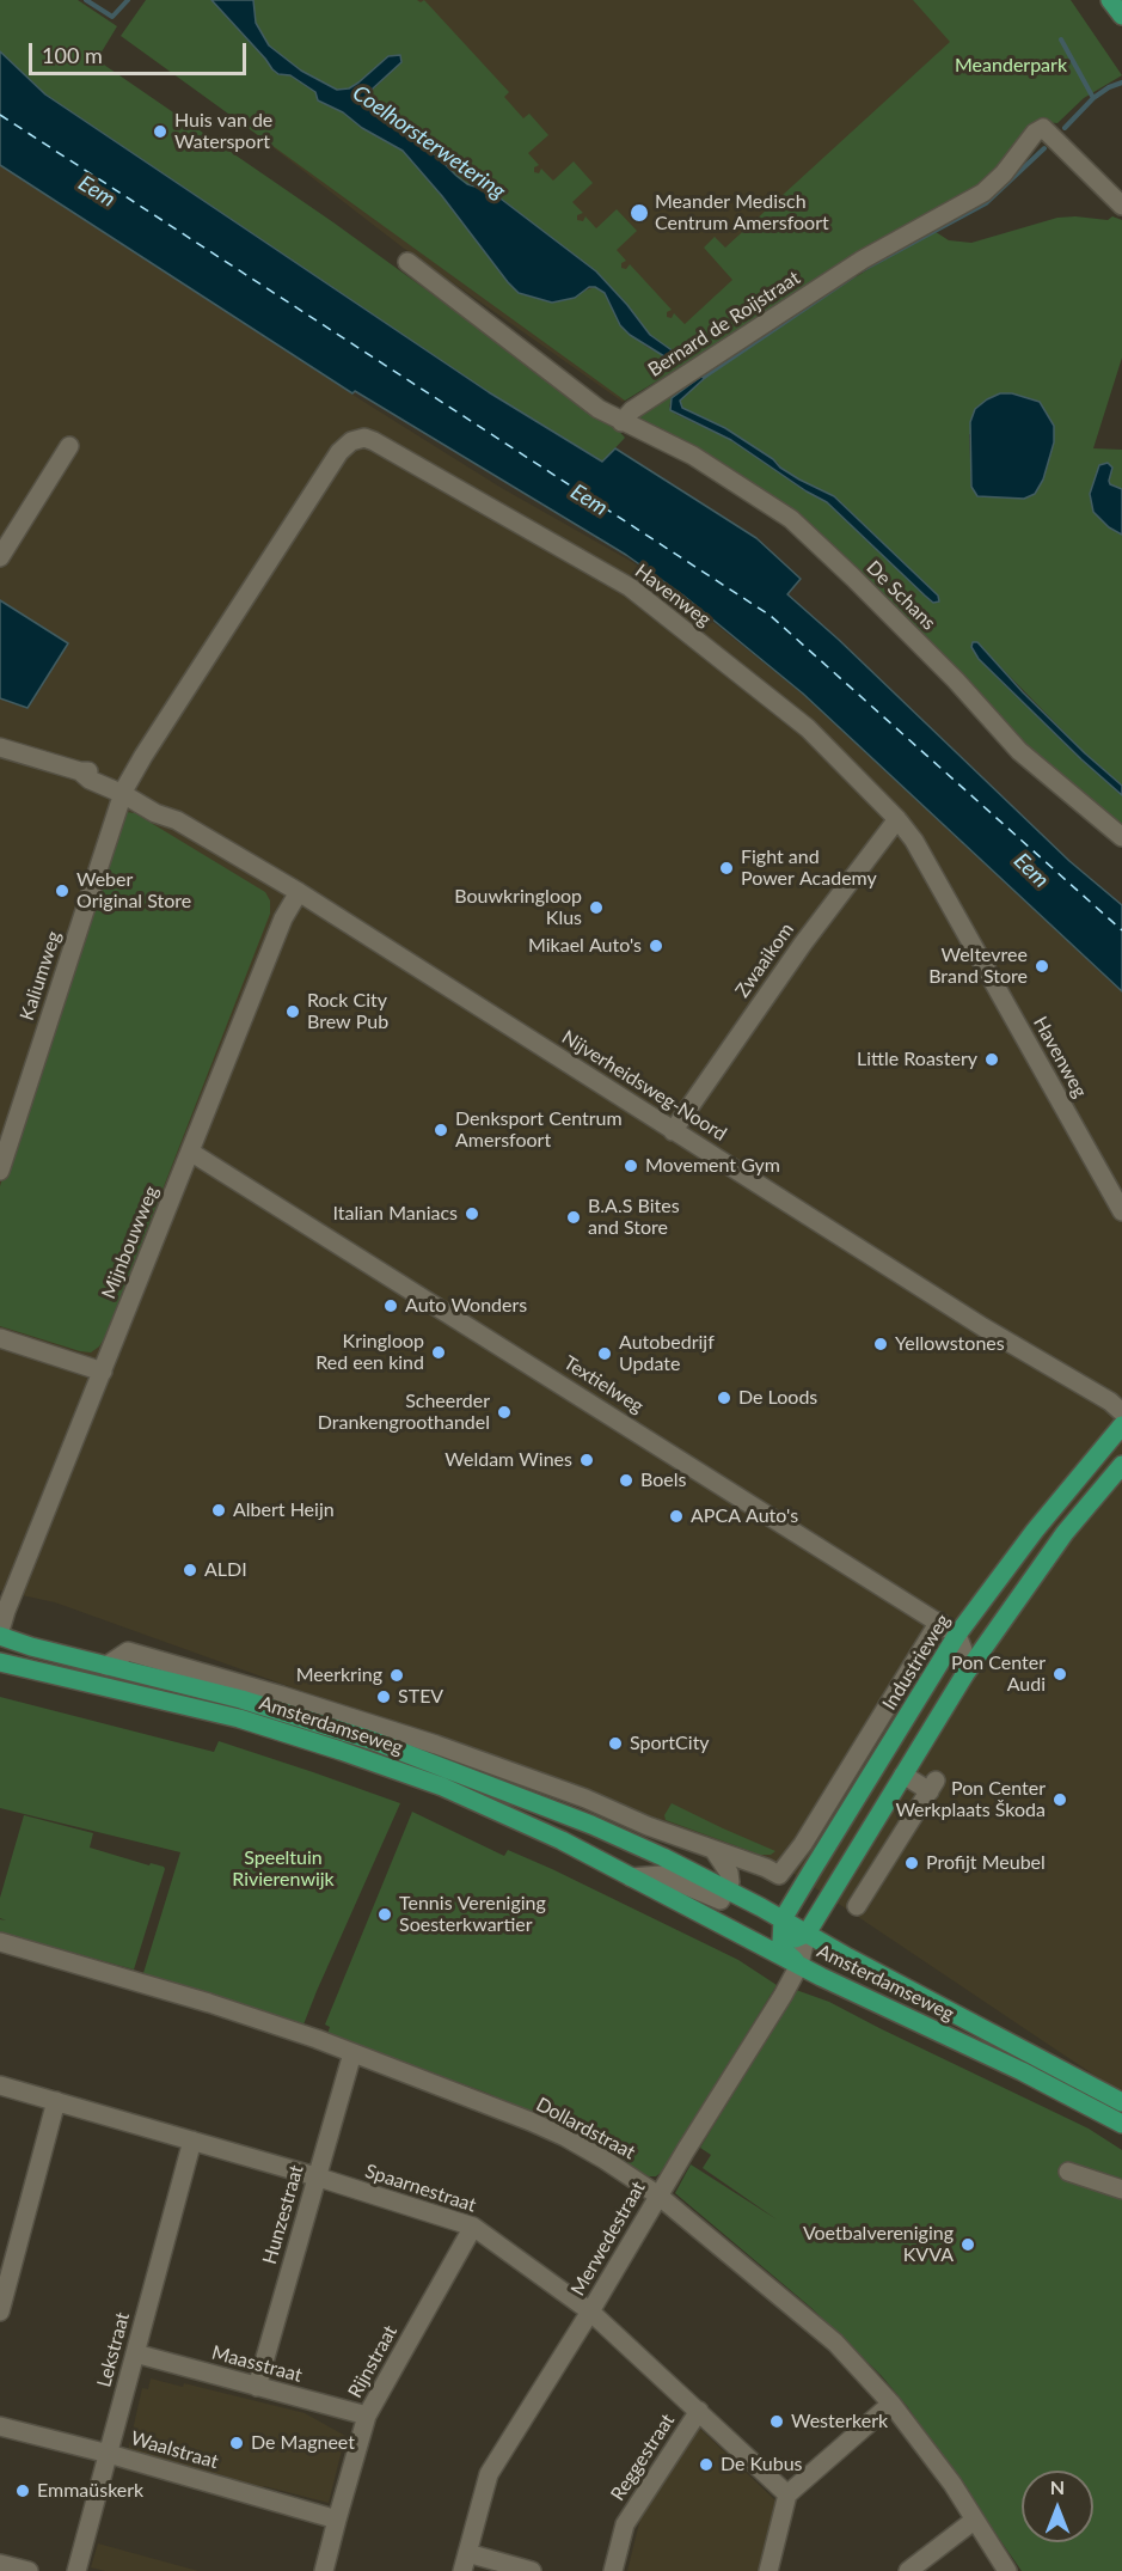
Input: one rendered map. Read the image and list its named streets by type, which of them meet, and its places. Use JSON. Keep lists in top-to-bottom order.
{
  "streets": {
    "main road": ["Industrieweg", "Amsterdamseweg"],
    "street": [
      "Bernard de Roijstraat",
      "Havenweg",
      "De Schans",
      "Zwaaikom",
      "Kaliumweg",
      "Nijverheidsweg-Noord",
      "Mijnbouwweg",
      "Textielweg",
      "Dollardstraat",
      "Spaarnestraat",
      "Hunzestraat",
      "Merwedestraat",
      "Lekstraat",
      "Rijnstraat",
      "Maasstraat",
      "Waalstraat",
      "Reggestraat"
    ]
  },
  "crossings": [
    ["Bernard de Roijstraat", "De Schans"],
    ["Havenweg", "Zwaaikom"],
    ["Havenweg", "Kaliumweg"],
    ["Havenweg", "Nijverheidsweg-Noord"],
    ["Zwaaikom", "Nijverheidsweg-Noord"],
    ["Kaliumweg", "Nijverheidsweg-Noord"],
    ["Nijverheidsweg-Noord", "Mijnbouwweg"],
    ["Mijnbouwweg", "Textielweg"],
    ["Textielweg", "Industrieweg"],
    ["Industrieweg", "Amsterdamseweg"],
    ["Industrieweg", "Merwedestraat"],
    ["Amsterdamseweg", "Merwedestraat"],
    ["Dollardstraat", "Hunzestraat"],
    ["Dollardstraat", "Merwedestraat"],
    ["Spaarnestraat", "Hunzestraat"],
    ["Spaarnestraat", "Merwedestraat"],
    ["Spaarnestraat", "Lekstraat"],
    ["Spaarnestraat", "Rijnstraat"],
    ["Spaarnestraat", "Reggestraat"],
    ["Hunzestraat", "Maasstraat"],
    ["Lekstraat", "Maasstraat"],
    ["Lekstraat", "Waalstraat"],
    ["Rijnstraat", "Maasstraat"],
    ["Rijnstraat", "Waalstraat"]
  ],
  "water": ["Coelhorsterwetering", "Eem"],
  "parks": ["Meanderpark", "Speeltuin Rivierenwijk"],
  "places": [
    "Huis van de Watersport",
    "Meander Medisch Centrum Amersfoort",
    "Fight and Power Academy",
    "Weber Original Store",
    "Bouwkringloop Klus",
    "Mikael Auto's",
    "Weltevree Brand Store",
    "Rock City Brew Pub",
    "Little Roastery",
    "Denksport Centrum Amersfoort",
    "Movement Gym",
    "Italian Maniacs",
    "B.A.S Bites and Store",
    "Auto Wonders",
    "Yellowstones",
    "Kringloop Red een kind",
    "Autobedrijf Update",
    "De Loods",
    "Scheerder Drankengroothandel",
    "Weldam Wines",
    "Boels",
    "Albert Heijn",
    "APCA Auto's",
    "ALDI",
    "Pon Center Audi",
    "Meerkring",
    "STEV",
    "SportCity",
    "Pon Center Werkplaats Škoda",
    "Profijt Meubel",
    "Tennis Vereniging Soesterkwartier",
    "Voetbalvereniging KVVA",
    "Westerkerk",
    "De Magneet",
    "De Kubus",
    "Emmaüskerk"
  ],
  "scale_bar": "100 m",
  "north": "top"
}
